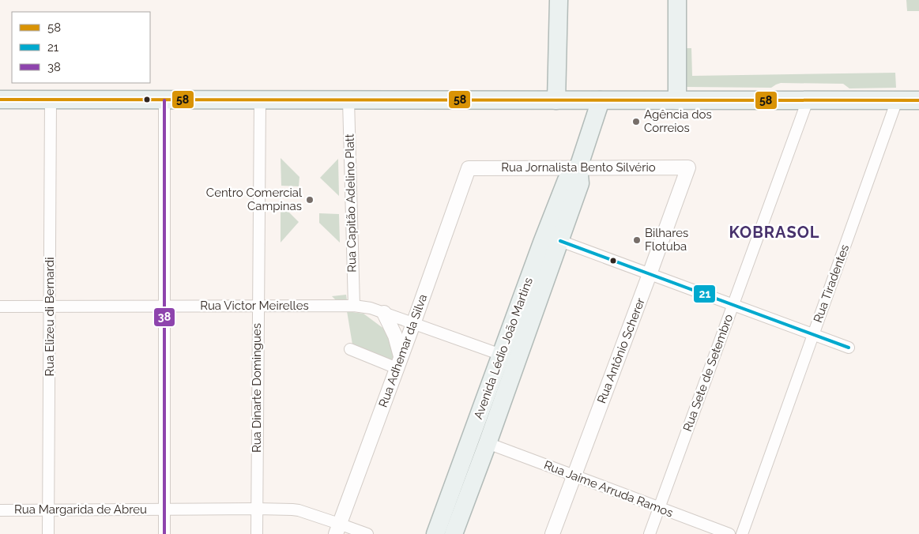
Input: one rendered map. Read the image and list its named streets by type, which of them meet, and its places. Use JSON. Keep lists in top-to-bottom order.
{
  "streets": {
    "main road": ["Avenida Lédio João Martins"],
    "street": [
      "Rua Jornalista Bento Silvério",
      "Rua Capitão Adelino Platt",
      "Rua Tiradentes",
      "Rua Victor Meirelles",
      "Rua Elizeu di Bernardi",
      "Rua Adhemar da Silva",
      "Rua Antônio Scherer",
      "Rua Sete de Setembro",
      "Rua Dinarte Domingues",
      "Rua Jaime Arruda Ramos",
      "Rua Margarida de Abreu"
    ]
  },
  "crossings": [
    ["Rua Jornalista Bento Silvério", "Avenida Lédio João Martins"],
    ["Rua Jornalista Bento Silvério", "Rua Adhemar da Silva"],
    ["Rua Jornalista Bento Silvério", "Rua Antônio Scherer"],
    ["Rua Capitão Adelino Platt", "Rua Victor Meirelles"],
    ["Rua Victor Meirelles", "Rua Elizeu di Bernardi"],
    ["Rua Victor Meirelles", "Avenida Lédio João Martins"],
    ["Rua Victor Meirelles", "Rua Adhemar da Silva"],
    ["Rua Victor Meirelles", "Rua Dinarte Domingues"],
    ["Rua Elizeu di Bernardi", "Rua Margarida de Abreu"],
    ["Avenida Lédio João Martins", "Rua Jaime Arruda Ramos"],
    ["Rua Adhemar da Silva", "Rua Margarida de Abreu"],
    ["Rua Antônio Scherer", "Rua Jaime Arruda Ramos"],
    ["Rua Sete de Setembro", "Rua Jaime Arruda Ramos"],
    ["Rua Dinarte Domingues", "Rua Margarida de Abreu"]
  ],
  "districts": ["KOBRASOL"],
  "places": ["Agência dos Correios", "Centro Comercial Campinas", "Bilhares Flotuba"],
  "lines": ["transit line 58", "transit line 38", "transit line 21"],
  "legend": ["58", "21", "38"]
}
